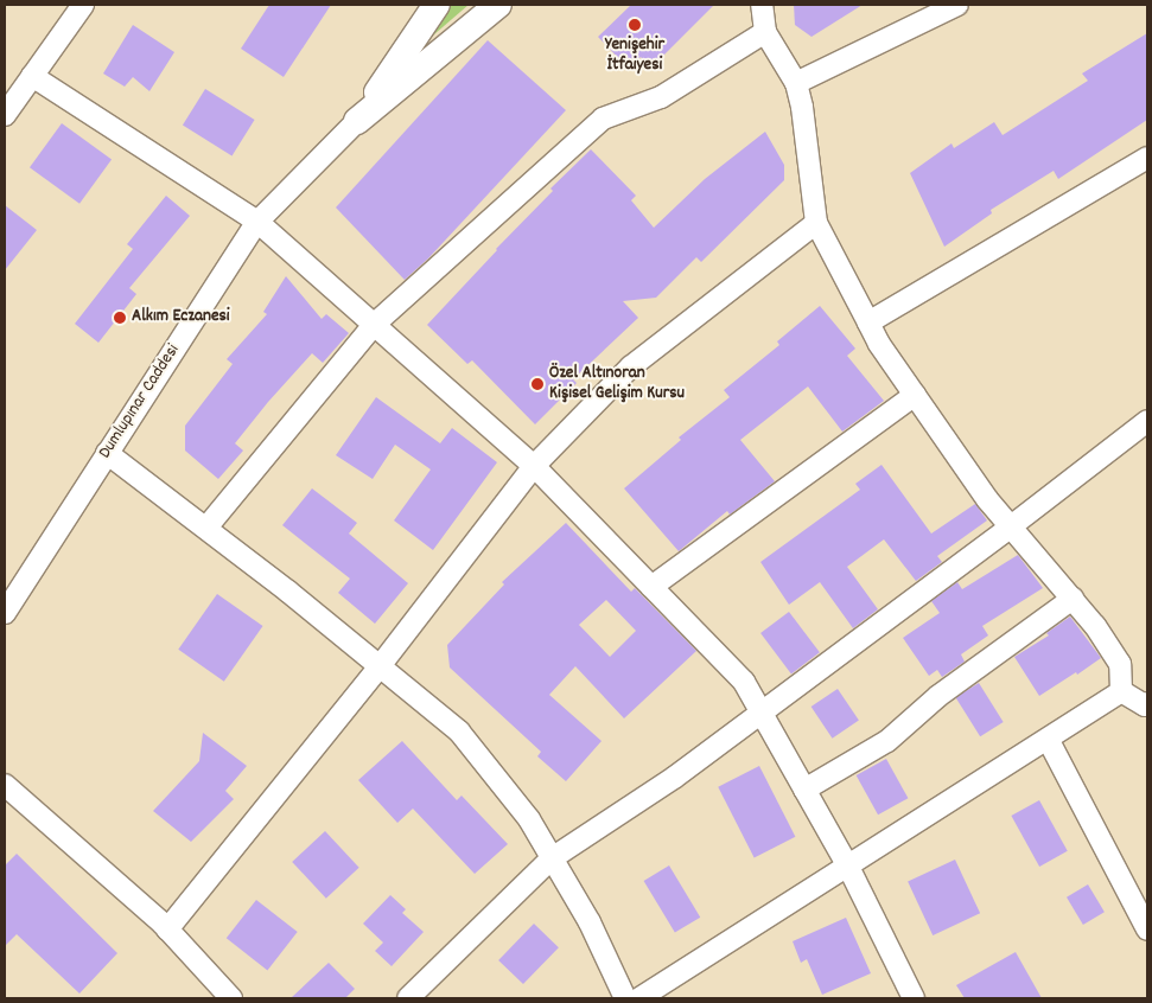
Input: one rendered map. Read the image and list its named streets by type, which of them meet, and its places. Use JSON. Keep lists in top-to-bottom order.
{
  "streets": {
    "street": ["Dumlupınar Caddesi"]
  },
  "places": ["Yenişehir İtfaiyesi", "Alkım Eczanesi", "Özel Altınoran Kişisel Gelişim Kursu"]
}
